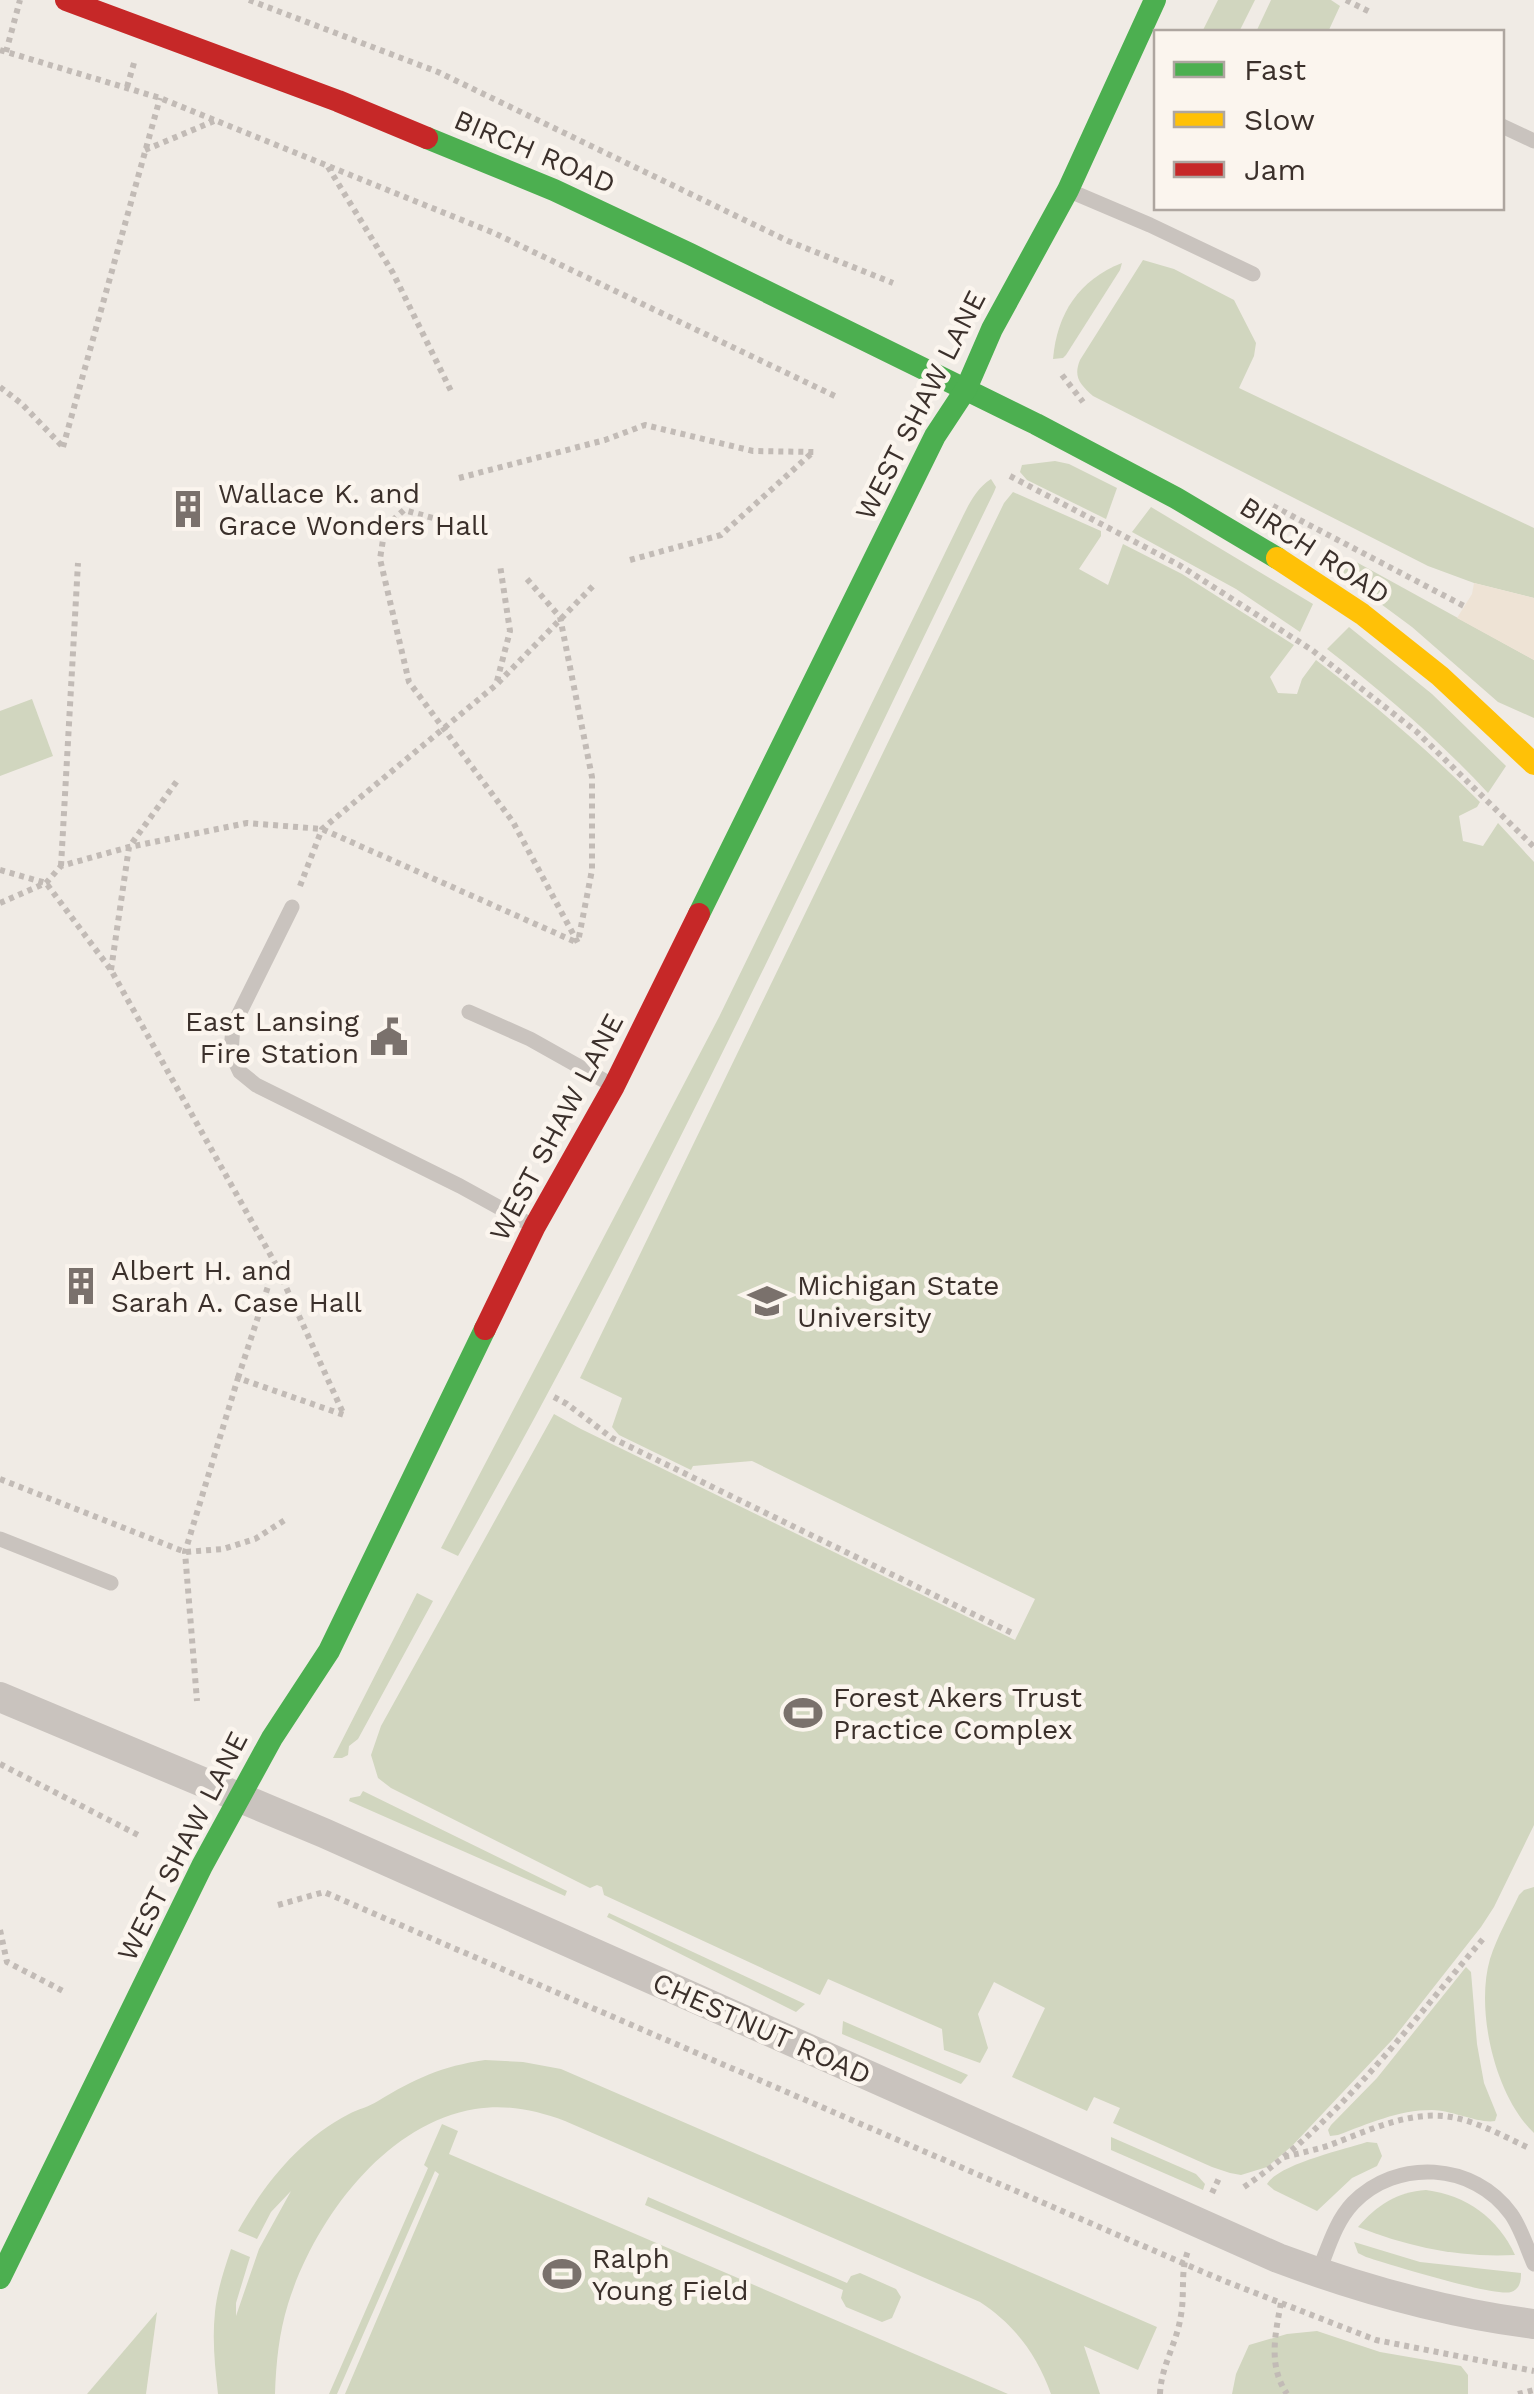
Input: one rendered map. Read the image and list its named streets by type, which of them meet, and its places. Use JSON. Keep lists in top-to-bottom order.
{
  "streets": {
    "street": ["BIRCH ROAD", "WEST SHAW LANE", "CHESTNUT ROAD"]
  },
  "crossings": [
    ["BIRCH ROAD", "WEST SHAW LANE"],
    ["WEST SHAW LANE", "CHESTNUT ROAD"]
  ],
  "places": {
    "building": ["Wallace K. and Grace Wonders Hall", "Albert H. and Sarah A. Case Hall"],
    "public building": ["East Lansing Fire Station"],
    "school or university": ["Michigan State University"],
    "sports": ["Forest Akers Trust Practice Complex", "Ralph Young Field"]
  },
  "legend": ["Fast", "Slow", "Jam"]
}
